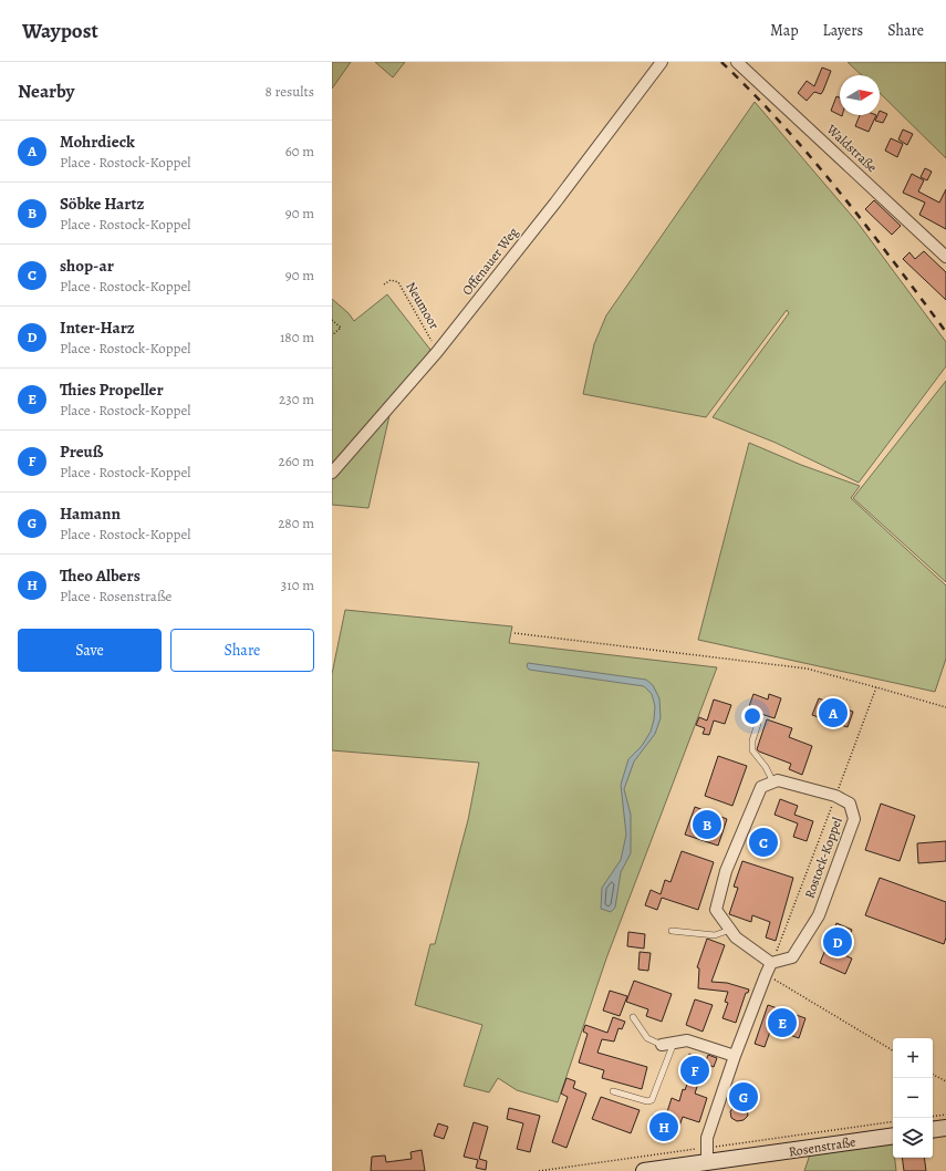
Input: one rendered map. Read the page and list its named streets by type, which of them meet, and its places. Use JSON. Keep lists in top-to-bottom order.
{
  "streets": {
    "main road": ["Rosenstraße"],
    "street": ["Waldstraße", "Offenauer Weg", "Rostock-Koppel"],
    "path": ["Neumoor"]
  },
  "crossings": [
    ["Offenauer Weg", "Neumoor"]
  ],
  "north": "right",
  "page": {
    "header": "Waypost",
    "nav": ["Map", "Layers", "Share"],
    "heading": ["Nearby", "8 results"],
    "list": [
      {
        "mark": "A",
        "name": "Mohrdieck",
        "note": "Place · Rostock-Koppel",
        "value": "60 m"
      },
      {
        "mark": "B",
        "name": "Söbke Hartz",
        "note": "Place · Rostock-Koppel",
        "value": "90 m"
      },
      {
        "mark": "C",
        "name": "shop-ar",
        "note": "Place · Rostock-Koppel",
        "value": "90 m"
      },
      {
        "mark": "D",
        "name": "Inter-Harz",
        "note": "Place · Rostock-Koppel",
        "value": "180 m"
      },
      {
        "mark": "E",
        "name": "Thies Propeller",
        "note": "Place · Rostock-Koppel",
        "value": "230 m"
      },
      {
        "mark": "F",
        "name": "Preuß",
        "note": "Place · Rostock-Koppel",
        "value": "260 m"
      },
      {
        "mark": "G",
        "name": "Hamann",
        "note": "Place · Rostock-Koppel",
        "value": "280 m"
      },
      {
        "mark": "H",
        "name": "Theo Albers",
        "note": "Place · Rosenstraße",
        "value": "310 m"
      }
    ],
    "buttons": ["Save", "Share"],
    "pins": [
      "A",
      "B",
      "C",
      "D",
      "E",
      "F",
      "G",
      "H"
    ],
    "map_buttons": ["+", "−"]
  }
}
